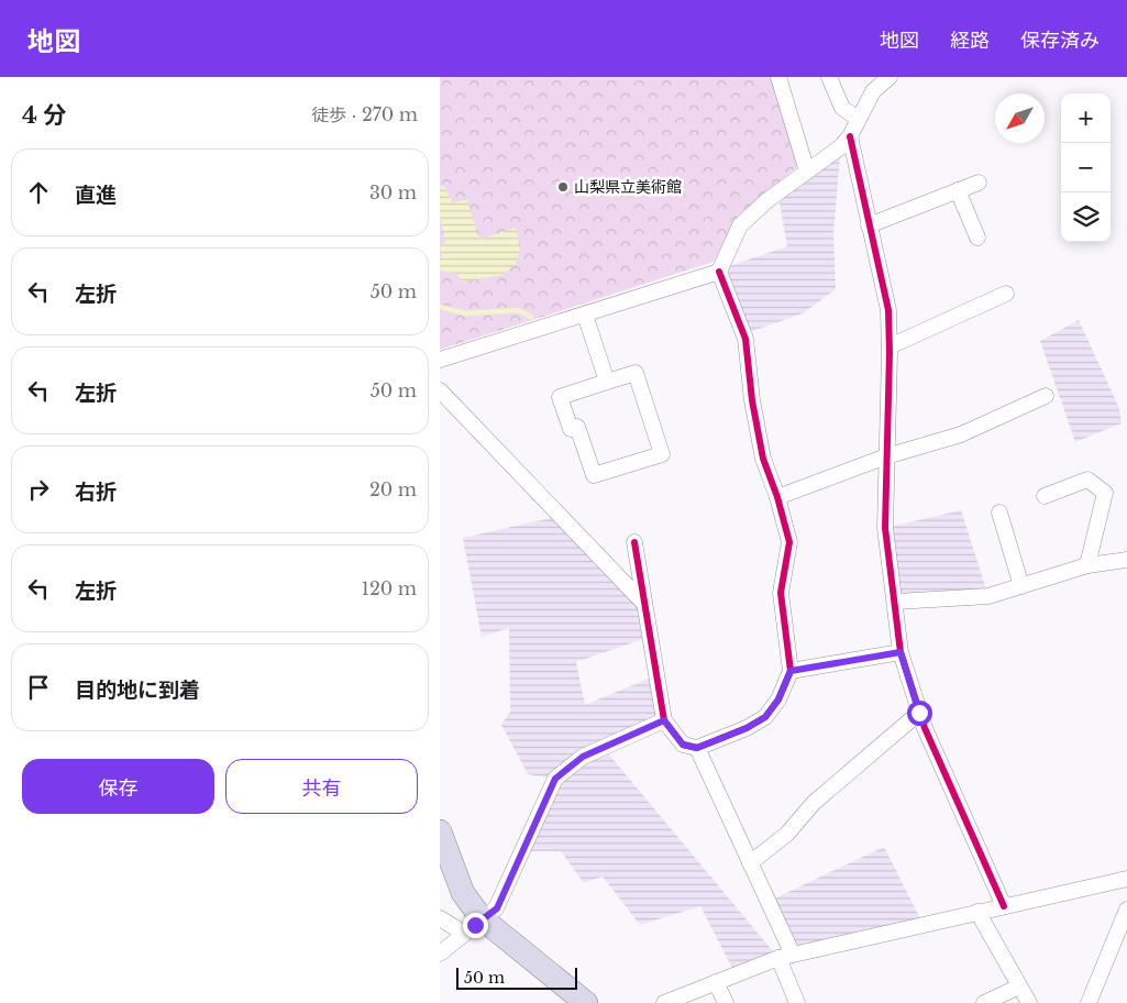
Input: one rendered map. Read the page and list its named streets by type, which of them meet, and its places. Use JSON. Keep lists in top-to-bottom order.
{
  "places": ["山梨県立美術館"],
  "scale_bar": "50 m",
  "north": "bottom left",
  "page": {
    "header": "地図",
    "nav": ["地図", "経路", "保存済み"],
    "heading": ["4 分", "徒歩 · 270 m"],
    "map_buttons": ["+", "−"],
    "list": [
      ["直進", "30 m"],
      ["左折", "50 m"],
      ["左折", "50 m"],
      ["右折", "20 m"],
      ["左折", "120 m"],
      "目的地に到着"
    ],
    "buttons": ["保存", "共有"],
    "scale": "50 m"
  }
}
